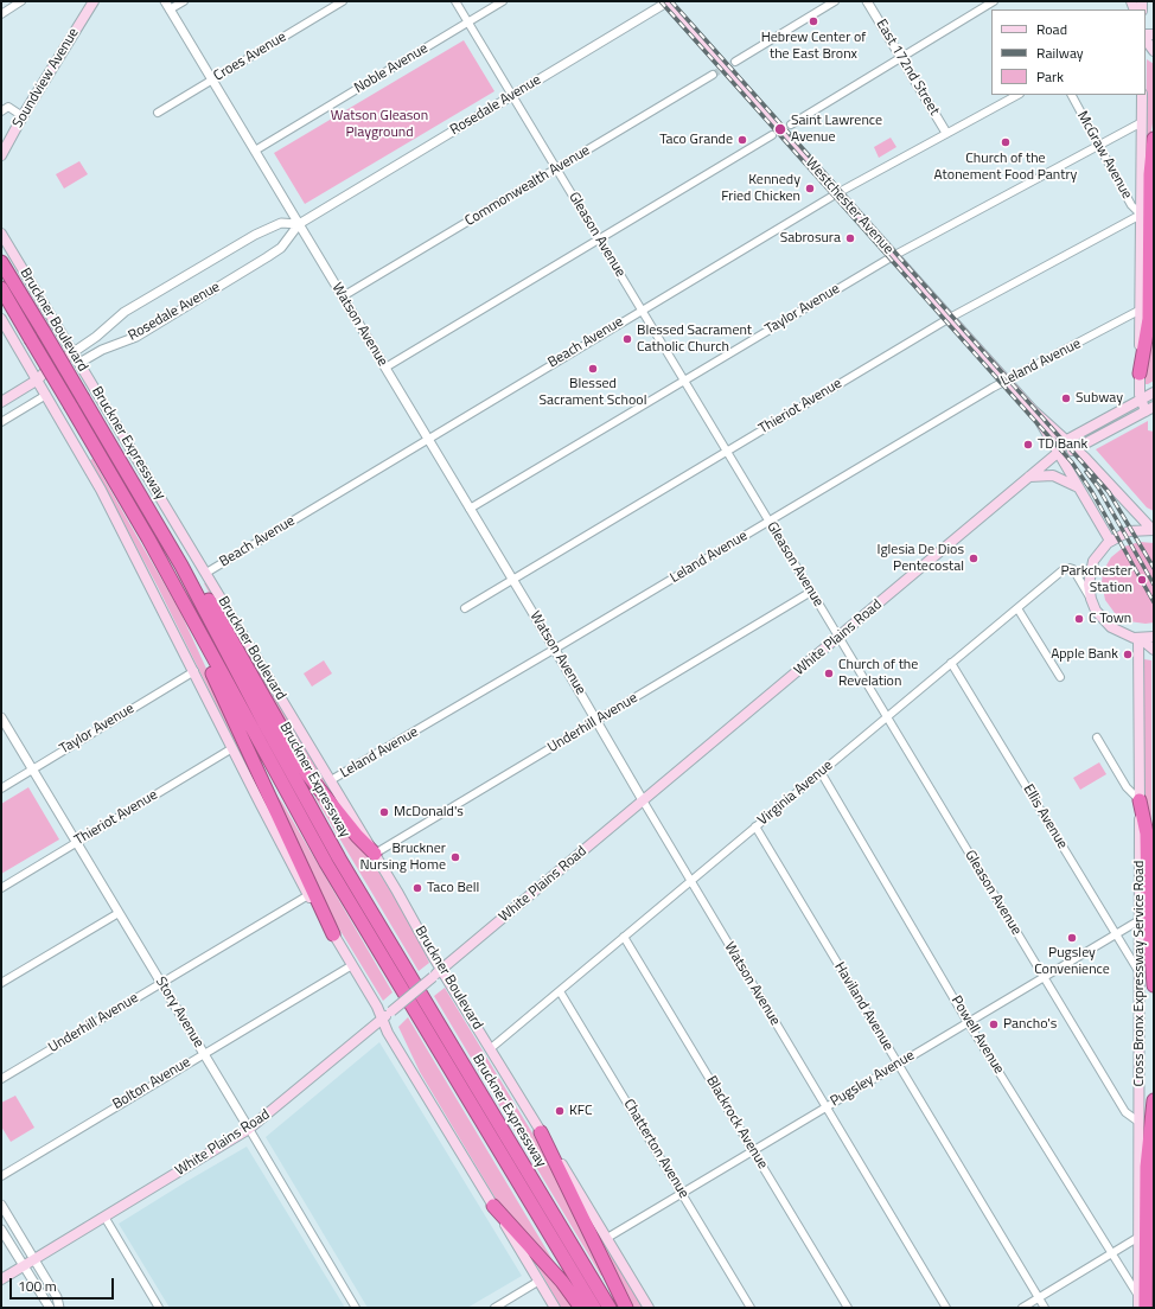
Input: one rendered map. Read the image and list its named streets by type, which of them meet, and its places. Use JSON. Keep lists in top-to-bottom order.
{
  "streets": {
    "highway": ["Bruckner Expressway"],
    "main road": [
      "Soundview Avenue",
      "Rosedale Avenue",
      "Westchester Avenue",
      "Bruckner Boulevard",
      "White Plains Road",
      "Cross Bronx Expressway Service Road"
    ],
    "street": [
      "Croes Avenue",
      "East 172nd Street",
      "Noble Avenue",
      "McGraw Avenue",
      "Commonwealth Avenue",
      "Gleason Avenue",
      "Taylor Avenue",
      "Watson Avenue",
      "Beach Avenue",
      "Leland Avenue",
      "Thieriot Avenue",
      "Underhill Avenue",
      "Virginia Avenue",
      "Ellis Avenue",
      "Haviland Avenue",
      "Story Avenue",
      "Powell Avenue",
      "Pugsley Avenue",
      "Bolton Avenue",
      "Blackrock Avenue",
      "Chatterton Avenue"
    ]
  },
  "crossings": [
    ["Croes Avenue", "Watson Avenue"],
    ["East 172nd Street", "Beach Avenue"],
    ["Noble Avenue", "Gleason Avenue"],
    ["Noble Avenue", "Watson Avenue"],
    ["Rosedale Avenue", "Westchester Avenue"],
    ["Rosedale Avenue", "Gleason Avenue"],
    ["Rosedale Avenue", "Bruckner Boulevard"],
    ["Rosedale Avenue", "Watson Avenue"],
    ["McGraw Avenue", "Taylor Avenue"],
    ["McGraw Avenue", "Thieriot Avenue"],
    ["Commonwealth Avenue", "Gleason Avenue"],
    ["Commonwealth Avenue", "Watson Avenue"],
    ["Westchester Avenue", "Taylor Avenue"],
    ["Westchester Avenue", "Beach Avenue"],
    ["Westchester Avenue", "Leland Avenue"],
    ["Westchester Avenue", "Thieriot Avenue"],
    ["Westchester Avenue", "White Plains Road"],
    ["Gleason Avenue", "Taylor Avenue"],
    ["Gleason Avenue", "Beach Avenue"],
    ["Gleason Avenue", "Leland Avenue"],
    ["Gleason Avenue", "Thieriot Avenue"],
    ["Gleason Avenue", "White Plains Road"],
    ["Gleason Avenue", "Underhill Avenue"],
    ["Gleason Avenue", "Virginia Avenue"],
    ["Gleason Avenue", "Cross Bronx Expressway Service Road"],
    ["Gleason Avenue", "Pugsley Avenue"],
    ["Taylor Avenue", "Watson Avenue"],
    ["Taylor Avenue", "Story Avenue"],
    ["Bruckner Boulevard", "Beach Avenue"],
    ["Bruckner Boulevard", "Leland Avenue"],
    ["Bruckner Boulevard", "White Plains Road"],
    ["Bruckner Boulevard", "Underhill Avenue"],
    ["Bruckner Boulevard", "Virginia Avenue"],
    ["Bruckner Boulevard", "Pugsley Avenue"],
    ["Watson Avenue", "Beach Avenue"],
    ["Watson Avenue", "Leland Avenue"],
    ["Watson Avenue", "Thieriot Avenue"],
    ["Watson Avenue", "White Plains Road"],
    ["Watson Avenue", "Underhill Avenue"],
    ["Watson Avenue", "Virginia Avenue"],
    ["Watson Avenue", "Pugsley Avenue"],
    ["Thieriot Avenue", "Story Avenue"],
    ["White Plains Road", "Story Avenue"],
    ["Underhill Avenue", "Story Avenue"],
    ["Virginia Avenue", "Ellis Avenue"],
    ["Virginia Avenue", "Haviland Avenue"],
    ["Virginia Avenue", "Powell Avenue"],
    ["Virginia Avenue", "Blackrock Avenue"],
    ["Virginia Avenue", "Chatterton Avenue"],
    ["Ellis Avenue", "Cross Bronx Expressway Service Road"],
    ["Ellis Avenue", "Pugsley Avenue"],
    ["Cross Bronx Expressway Service Road", "Powell Avenue"],
    ["Cross Bronx Expressway Service Road", "Pugsley Avenue"],
    ["Haviland Avenue", "Pugsley Avenue"],
    ["Story Avenue", "Bolton Avenue"],
    ["Powell Avenue", "Pugsley Avenue"],
    ["Pugsley Avenue", "Blackrock Avenue"],
    ["Pugsley Avenue", "Chatterton Avenue"]
  ],
  "parks": ["Watson Gleason Playground"],
  "places": [
    "Hebrew Center of the East Bronx",
    "Saint Lawrence Avenue",
    "Taco Grande",
    "Church of the Atonement Food Pantry",
    "Kennedy Fried Chicken",
    "Sabrosura",
    "Blessed Sacrament Catholic Church",
    "Blessed Sacrament School",
    "Subway",
    "TD Bank",
    "Iglesia De Dios Pentecostal",
    "Parkchester Station",
    "C Town",
    "Apple Bank",
    "Church of the Revelation",
    "McDonald's",
    "Bruckner Nursing Home",
    "Taco Bell",
    "Pugsley Convenience",
    "Pancho's",
    "KFC"
  ],
  "legend": ["Road", "Railway", "Park"],
  "scale_bar": "100 m"
}
